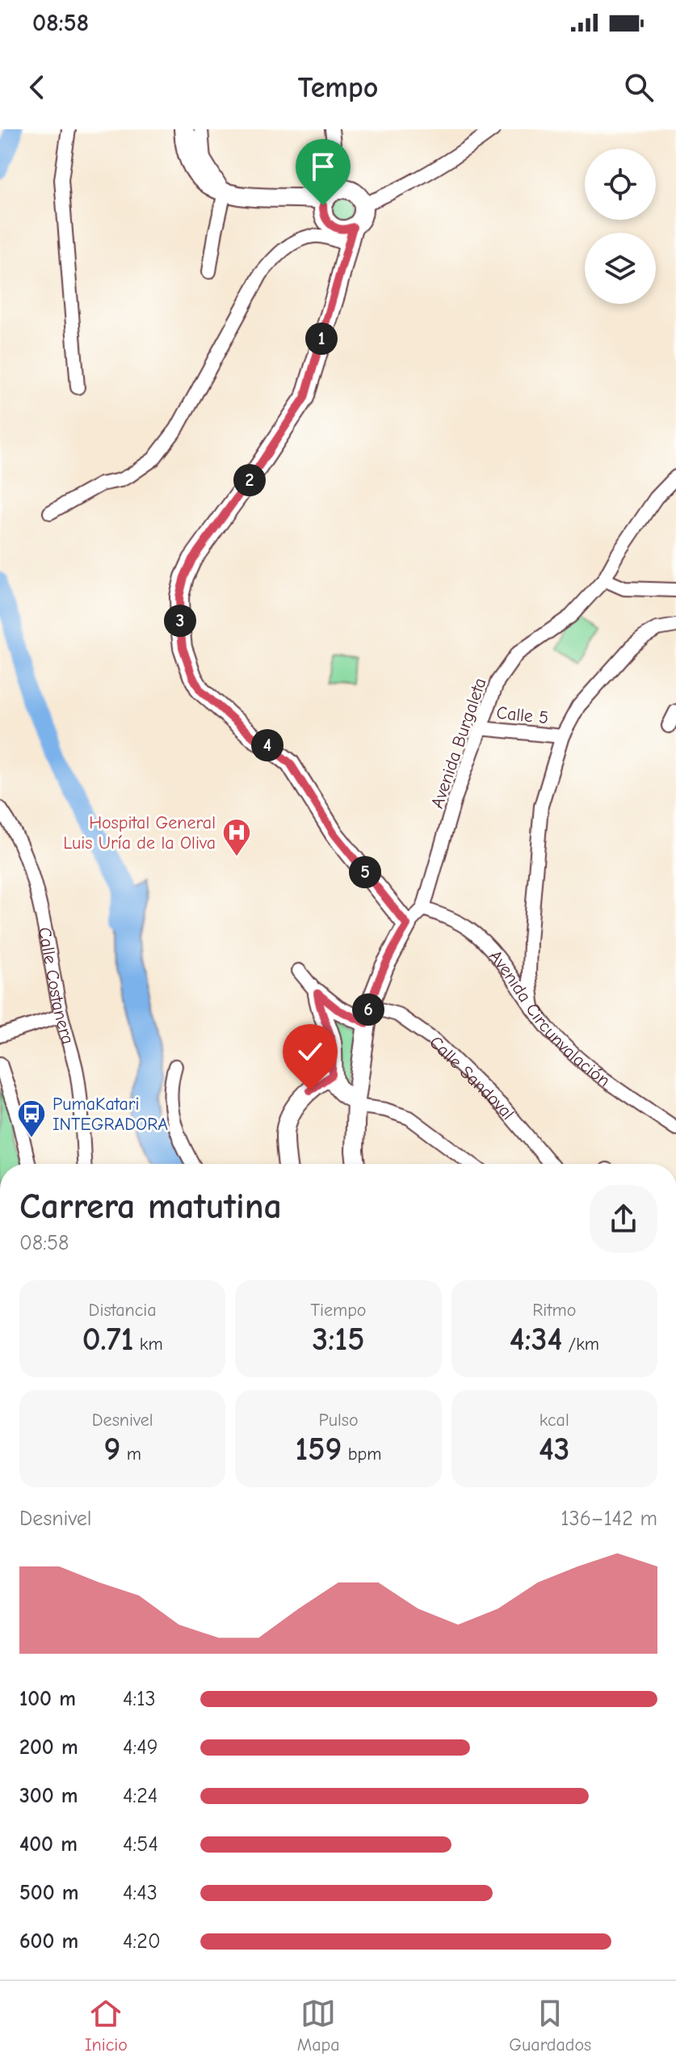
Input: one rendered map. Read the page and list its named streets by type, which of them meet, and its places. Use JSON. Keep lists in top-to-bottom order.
{
  "streets": {
    "main road": ["Calle Sandoval"],
    "street": [
      "Calle 5",
      "Avenida Burgaleta",
      "Calle Costanera",
      "Avenida Circunvalación"
    ]
  },
  "crossings": [
    ["Calle 5", "Avenida Burgaleta"],
    ["Avenida Burgaleta", "Avenida Circunvalación"]
  ],
  "places": {
    "hospital": ["Hospital General Luis Uría de la Oliva"],
    "bus stop": ["PumaKatari INTEGRADORA"]
  },
  "page": {
    "status": "08:58",
    "header": "Tempo",
    "pins": [
      "1",
      "2",
      "3",
      "4",
      "5",
      "6"
    ],
    "heading": ["Carrera matutina", "08:58"],
    "stats": [
      ["Distancia", "0.71 km"],
      ["Tiempo", "3:15"],
      ["Ritmo", "4:34 /km"],
      ["Desnivel", "9 m"],
      ["Pulso", "159 bpm"],
      ["kcal", "43"]
    ],
    "chart": ["Desnivel", "136–142 m"],
    "list": [
      {
        "name": "100 m",
        "note": "4:13"
      },
      {
        "name": "200 m",
        "note": "4:49"
      },
      {
        "name": "300 m",
        "note": "4:24"
      },
      {
        "name": "400 m",
        "note": "4:54"
      },
      {
        "name": "500 m",
        "note": "4:43"
      },
      {
        "name": "600 m",
        "note": "4:20"
      }
    ],
    "tabs": ["Inicio", "Mapa", "Guardados"]
  }
}
